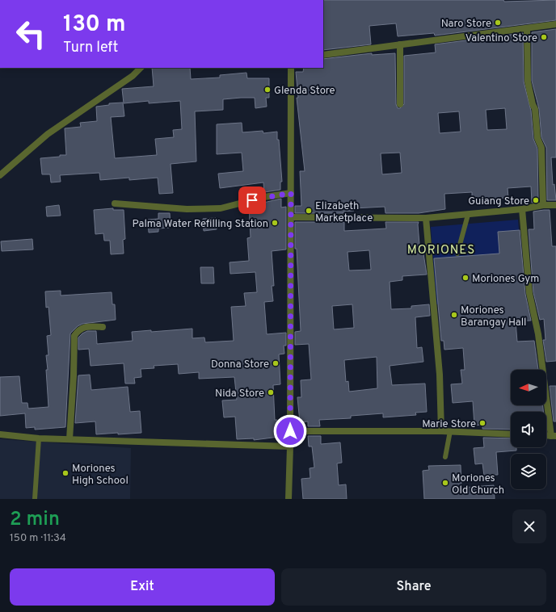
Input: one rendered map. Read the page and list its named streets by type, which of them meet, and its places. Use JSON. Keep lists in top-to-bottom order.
{
  "districts": ["MORIONES"],
  "places": [
    "Naro Store",
    "Valentino Store",
    "Glenda Store",
    "Guiang Store",
    "Elizabeth Marketplace",
    "Palma Water Refilling Station",
    "Moriones Gym",
    "Moriones Barangay Hall",
    "Donna Store",
    "Nida Store",
    "Marie Store",
    "Moriones High School",
    "Moriones Old Church"
  ],
  "north": "left",
  "page": {
    "turn": ["130 m", "Turn left"],
    "heading": ["2 min", "150 m · 11:34"],
    "buttons": ["Exit", "Share"]
  }
}
